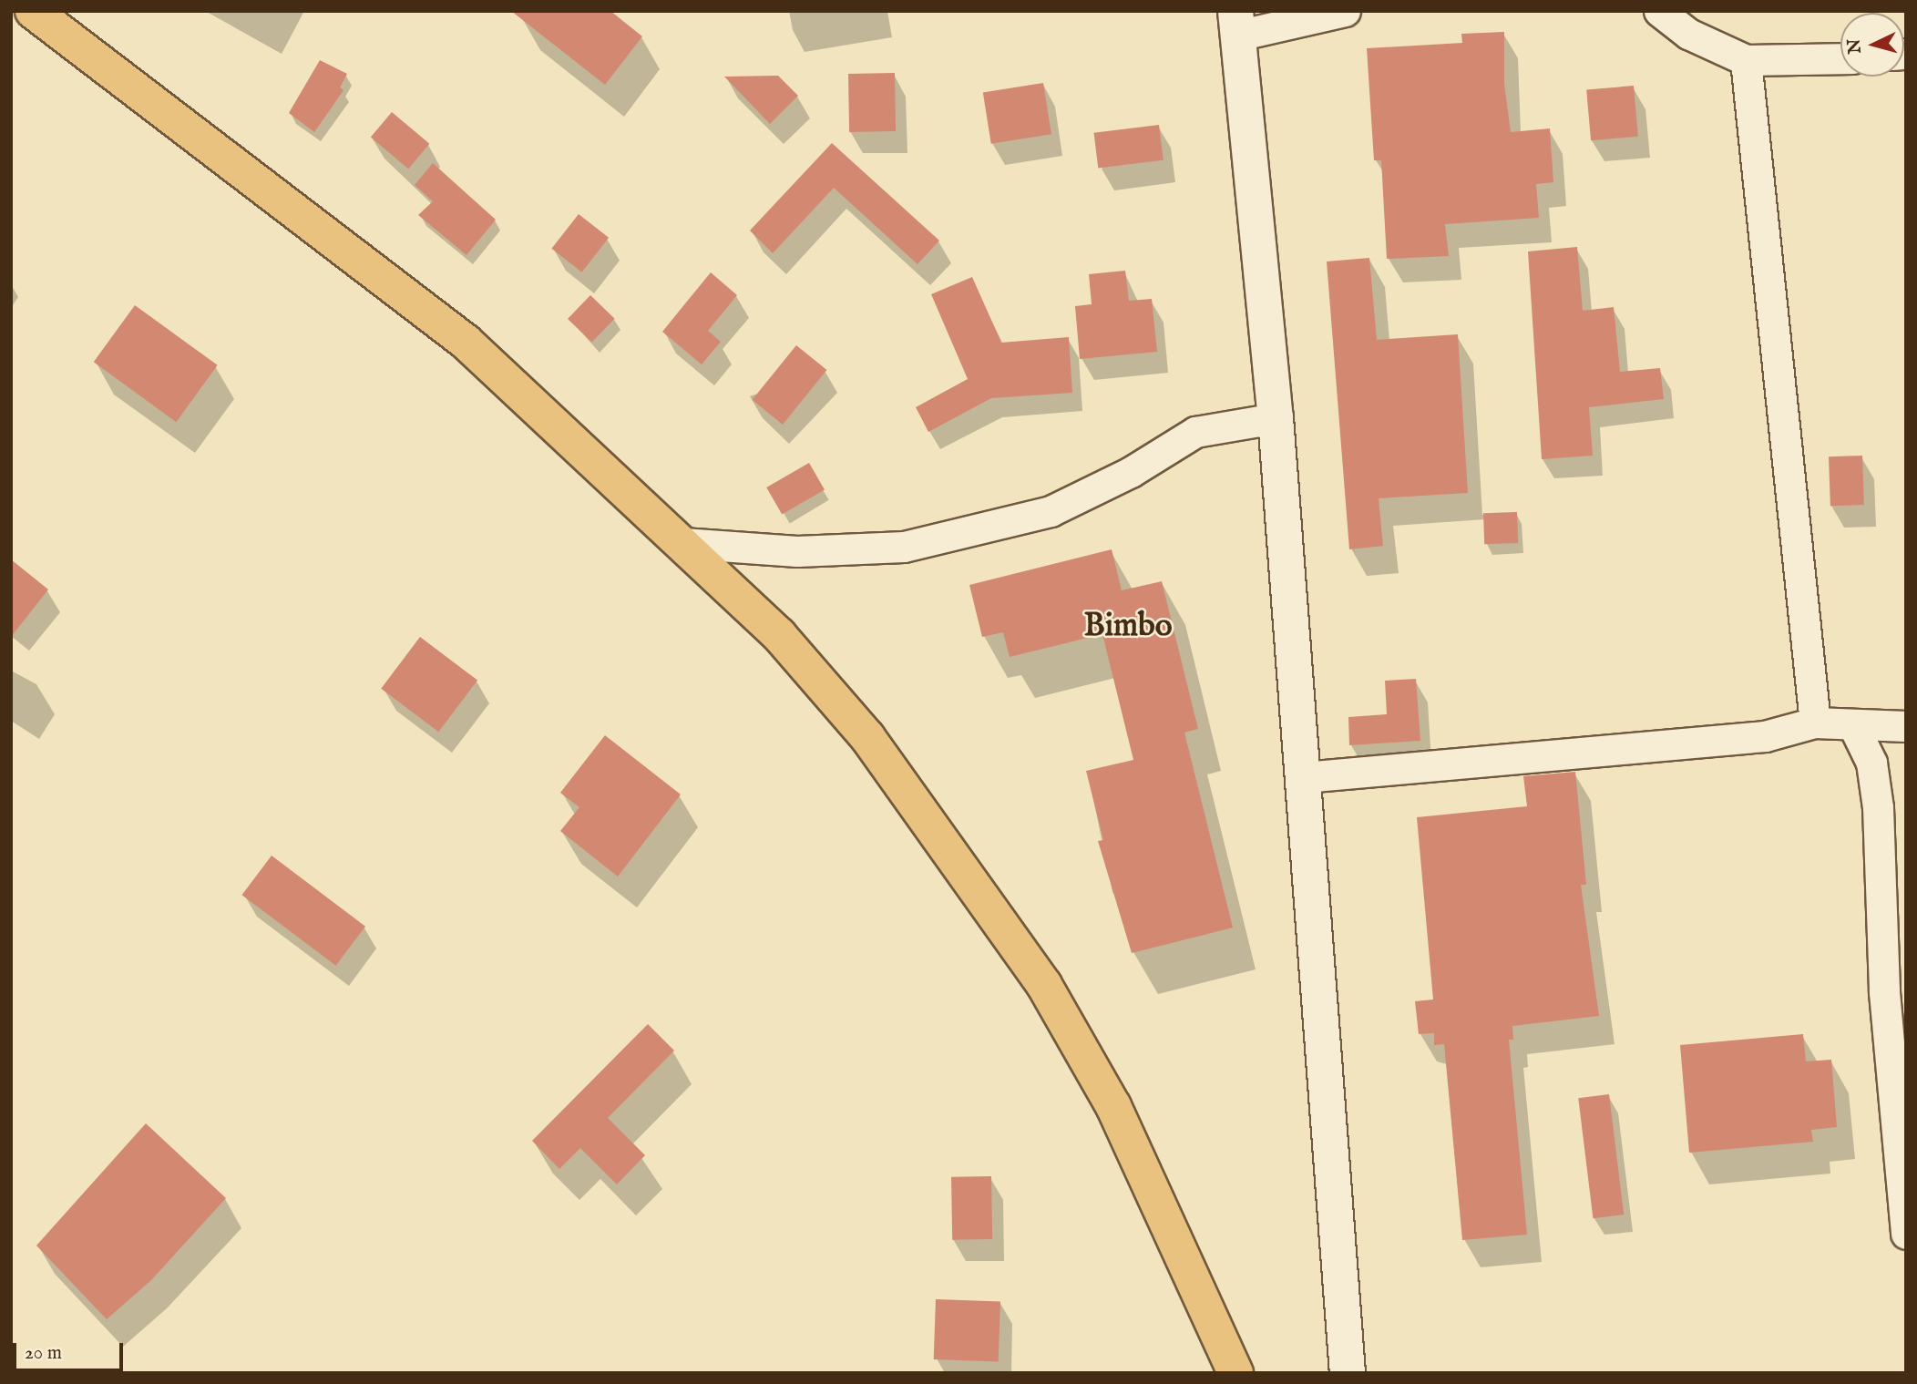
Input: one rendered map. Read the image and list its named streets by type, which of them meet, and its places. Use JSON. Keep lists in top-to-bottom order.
{
  "districts": ["Bimbo"],
  "scale_bar": "20 m",
  "north": "left"
}
